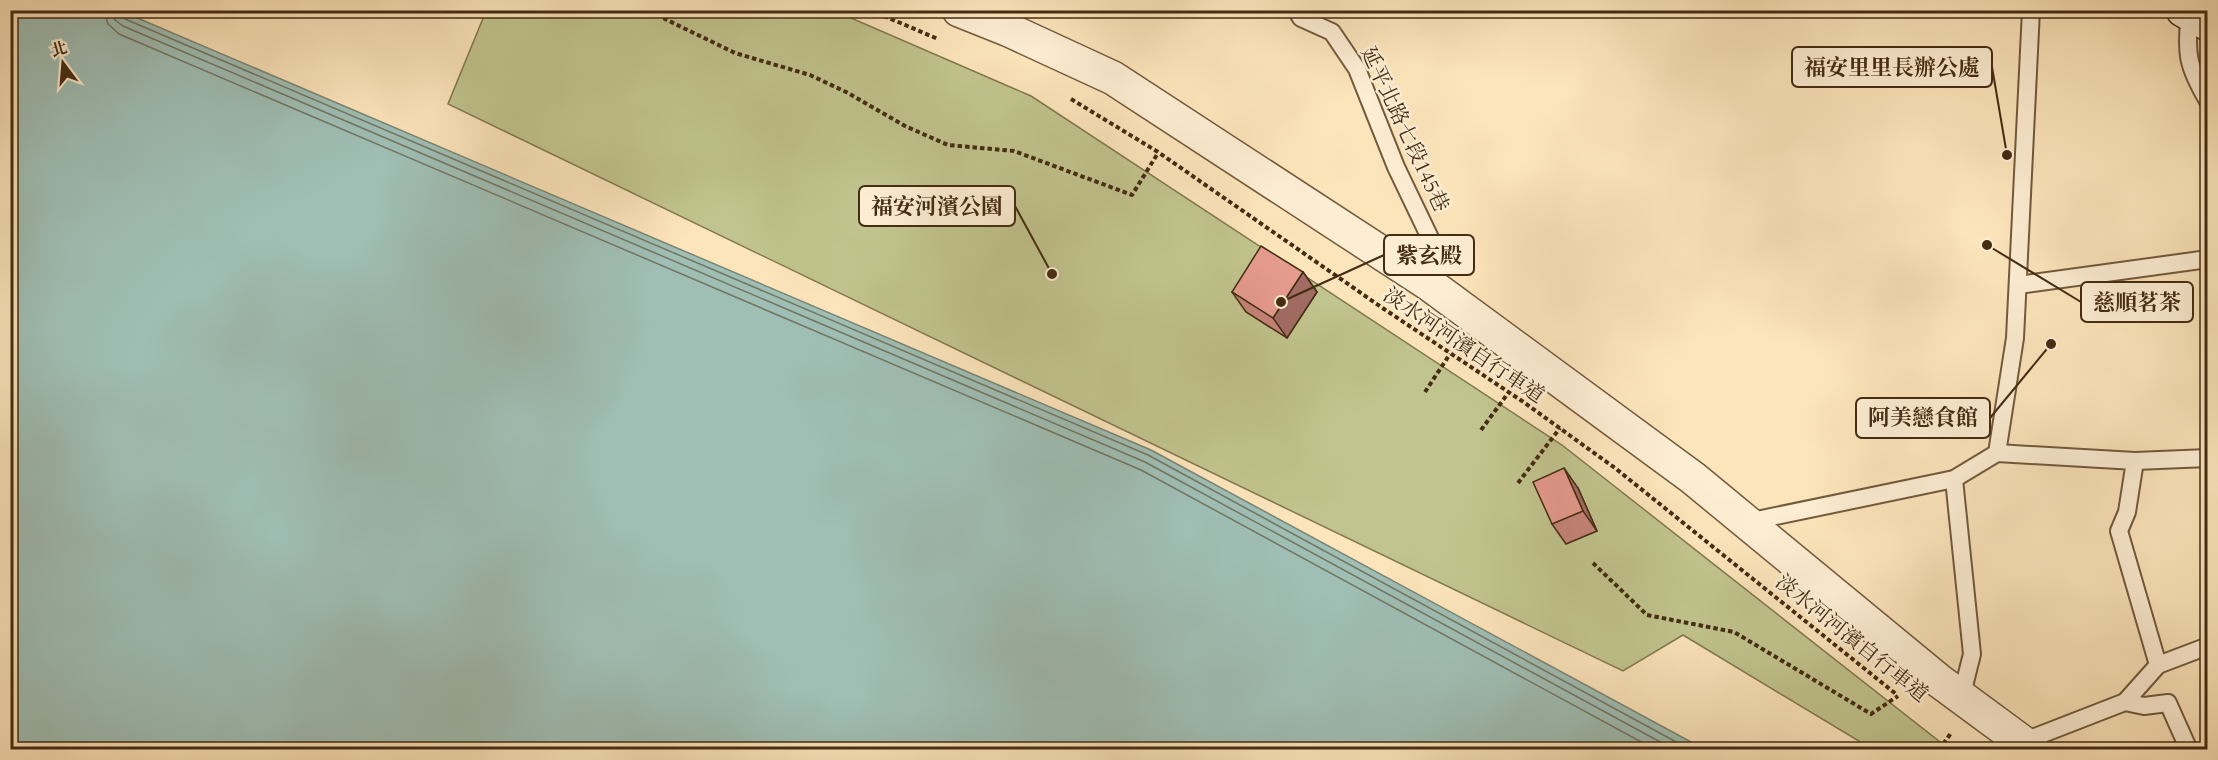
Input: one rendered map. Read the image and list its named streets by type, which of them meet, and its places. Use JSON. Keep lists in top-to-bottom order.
{
  "streets": {
    "lane": ["延平北路七段145巷"],
    "path": ["淡水河河濱自行車道"]
  },
  "places": [
    "福安里里長辦公處",
    "慈順茗茶",
    "福安河濱公園",
    "紫玄殿",
    "阿美戀食館"
  ],
  "north": "top"
}
